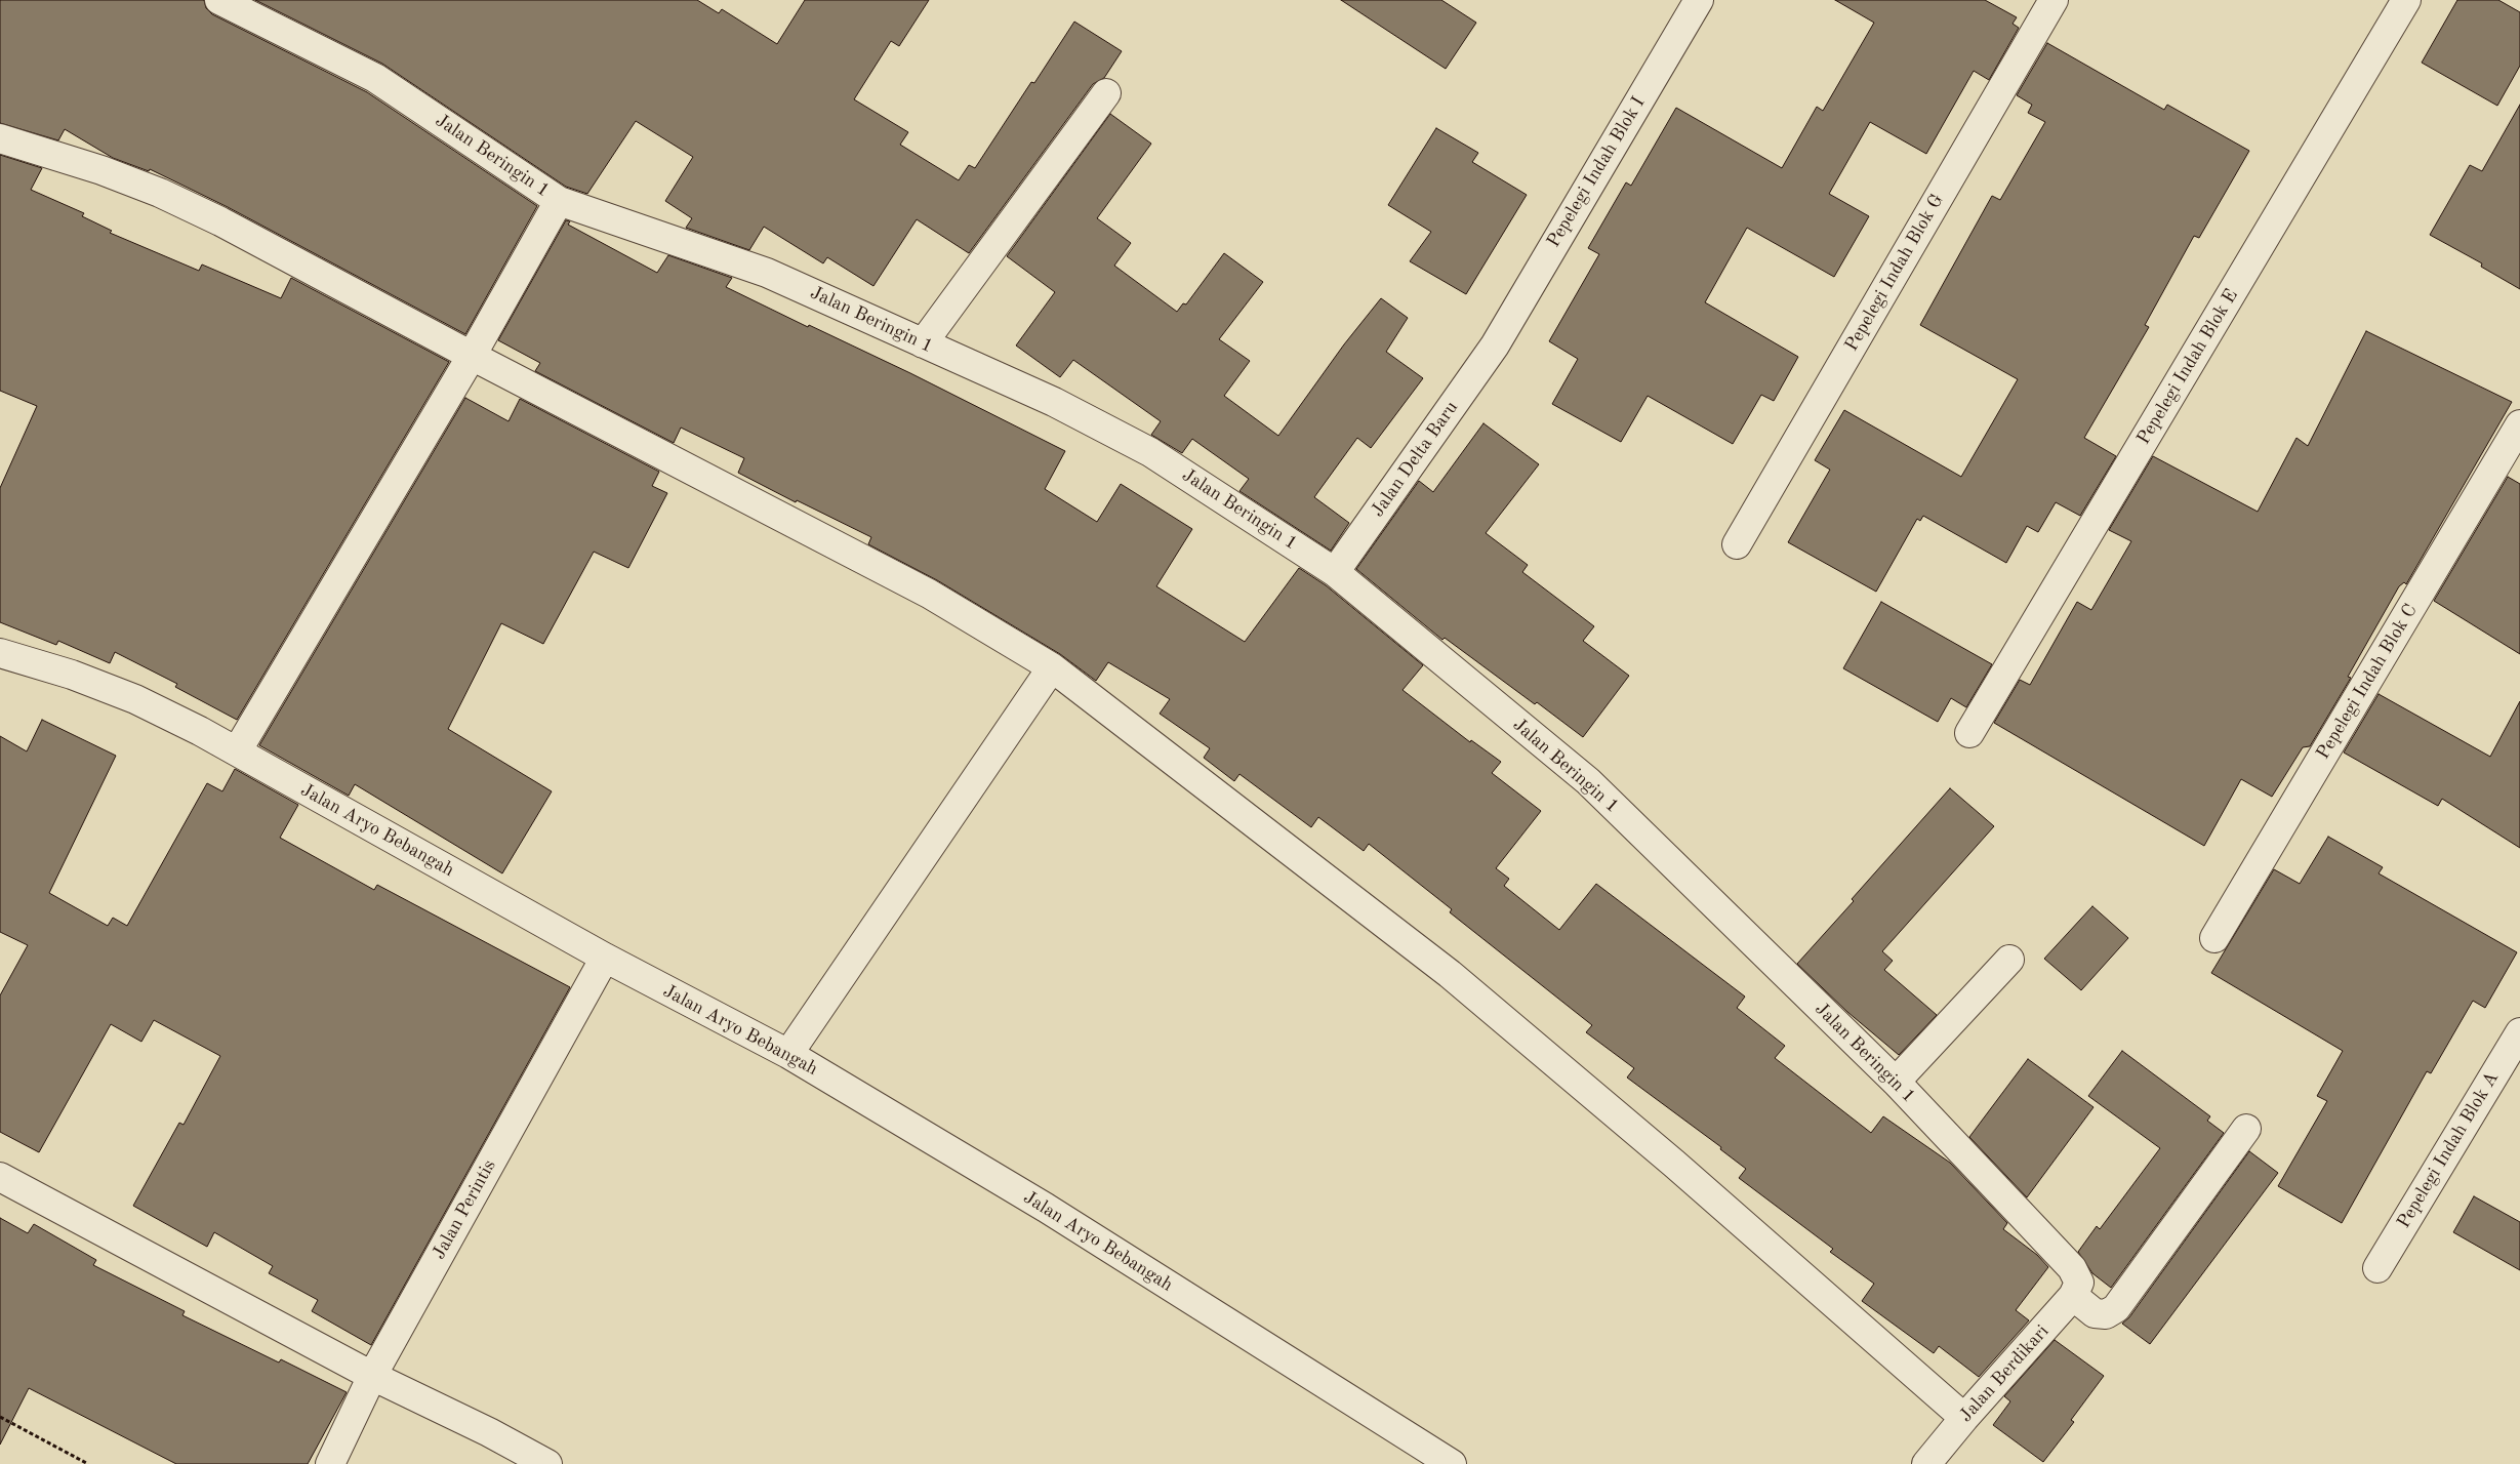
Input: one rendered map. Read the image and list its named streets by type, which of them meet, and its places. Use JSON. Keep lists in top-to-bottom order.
{
  "streets": {
    "street": [
      "Jalan Beringin 1",
      "Pepelegi Indah Blok I",
      "Pepelegi Indah Blok G",
      "Pepelegi Indah Blok E",
      "Jalan Delta Baru",
      "Pepelegi Indah Blok C",
      "Jalan Aryo Bebangah",
      "Pepelegi Indah Blok A",
      "Jalan Perintis",
      "Jalan Berdikari"
    ]
  },
  "crossings": [
    ["Jalan Beringin 1", "Jalan Delta Baru"],
    ["Jalan Beringin 1", "Jalan Berdikari"],
    ["Pepelegi Indah Blok I", "Jalan Delta Baru"],
    ["Jalan Aryo Bebangah", "Jalan Perintis"]
  ]
}
